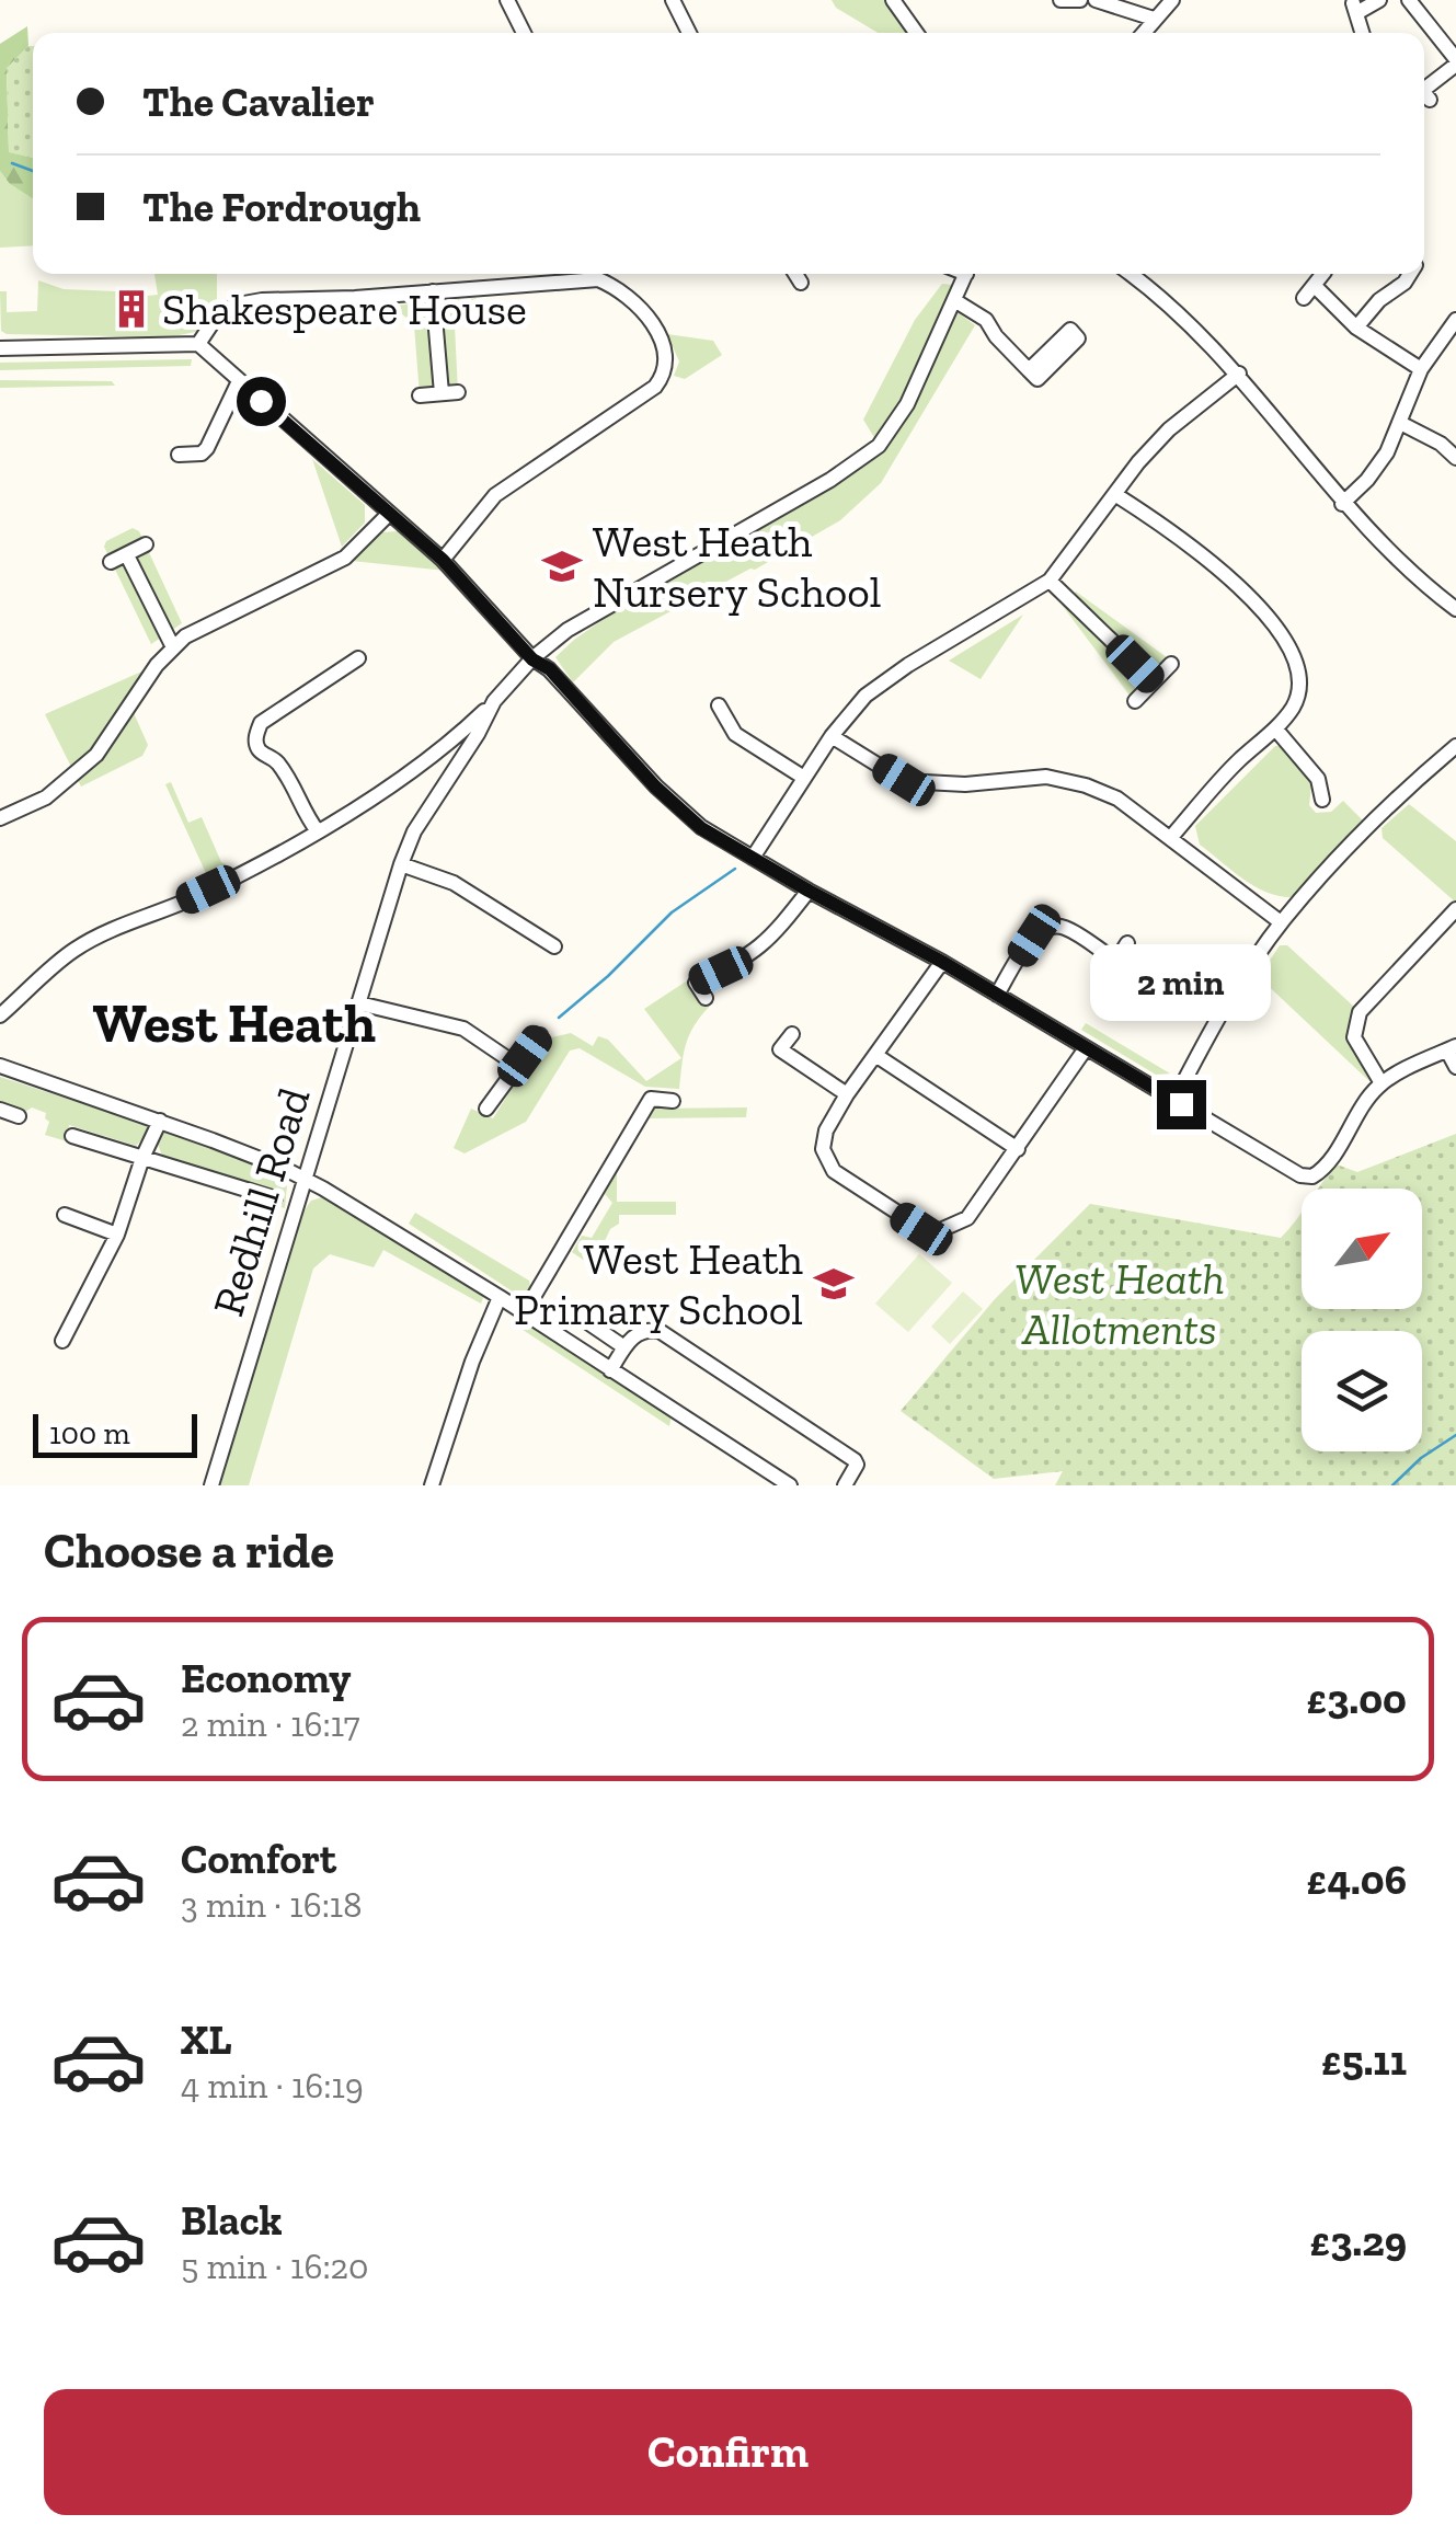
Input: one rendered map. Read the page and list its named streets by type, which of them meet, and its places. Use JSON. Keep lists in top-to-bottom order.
{
  "streets": {
    "street": ["Redhill Road"]
  },
  "districts": ["West Heath"],
  "parks": ["West Heath Allotments"],
  "places": {
    "building": ["Shakespeare House"],
    "school or university": ["West Heath Nursery School", "West Heath Primary School"]
  },
  "scale_bar": "100 m",
  "north": "top right",
  "page": {
    "banner": ["The Cavalier", "The Fordrough"],
    "bubble": "2 min",
    "scale": "100 m",
    "heading": "Choose a ride",
    "list": [
      {
        "name": "Economy",
        "note": "2 min · 16:17",
        "value": "£3.00"
      },
      {
        "name": "Comfort",
        "note": "3 min · 16:18",
        "value": "£4.06"
      },
      {
        "name": "XL",
        "note": "4 min · 16:19",
        "value": "£5.11"
      },
      {
        "name": "Black",
        "note": "5 min · 16:20",
        "value": "£3.29"
      }
    ],
    "buttons": "Confirm"
  }
}
